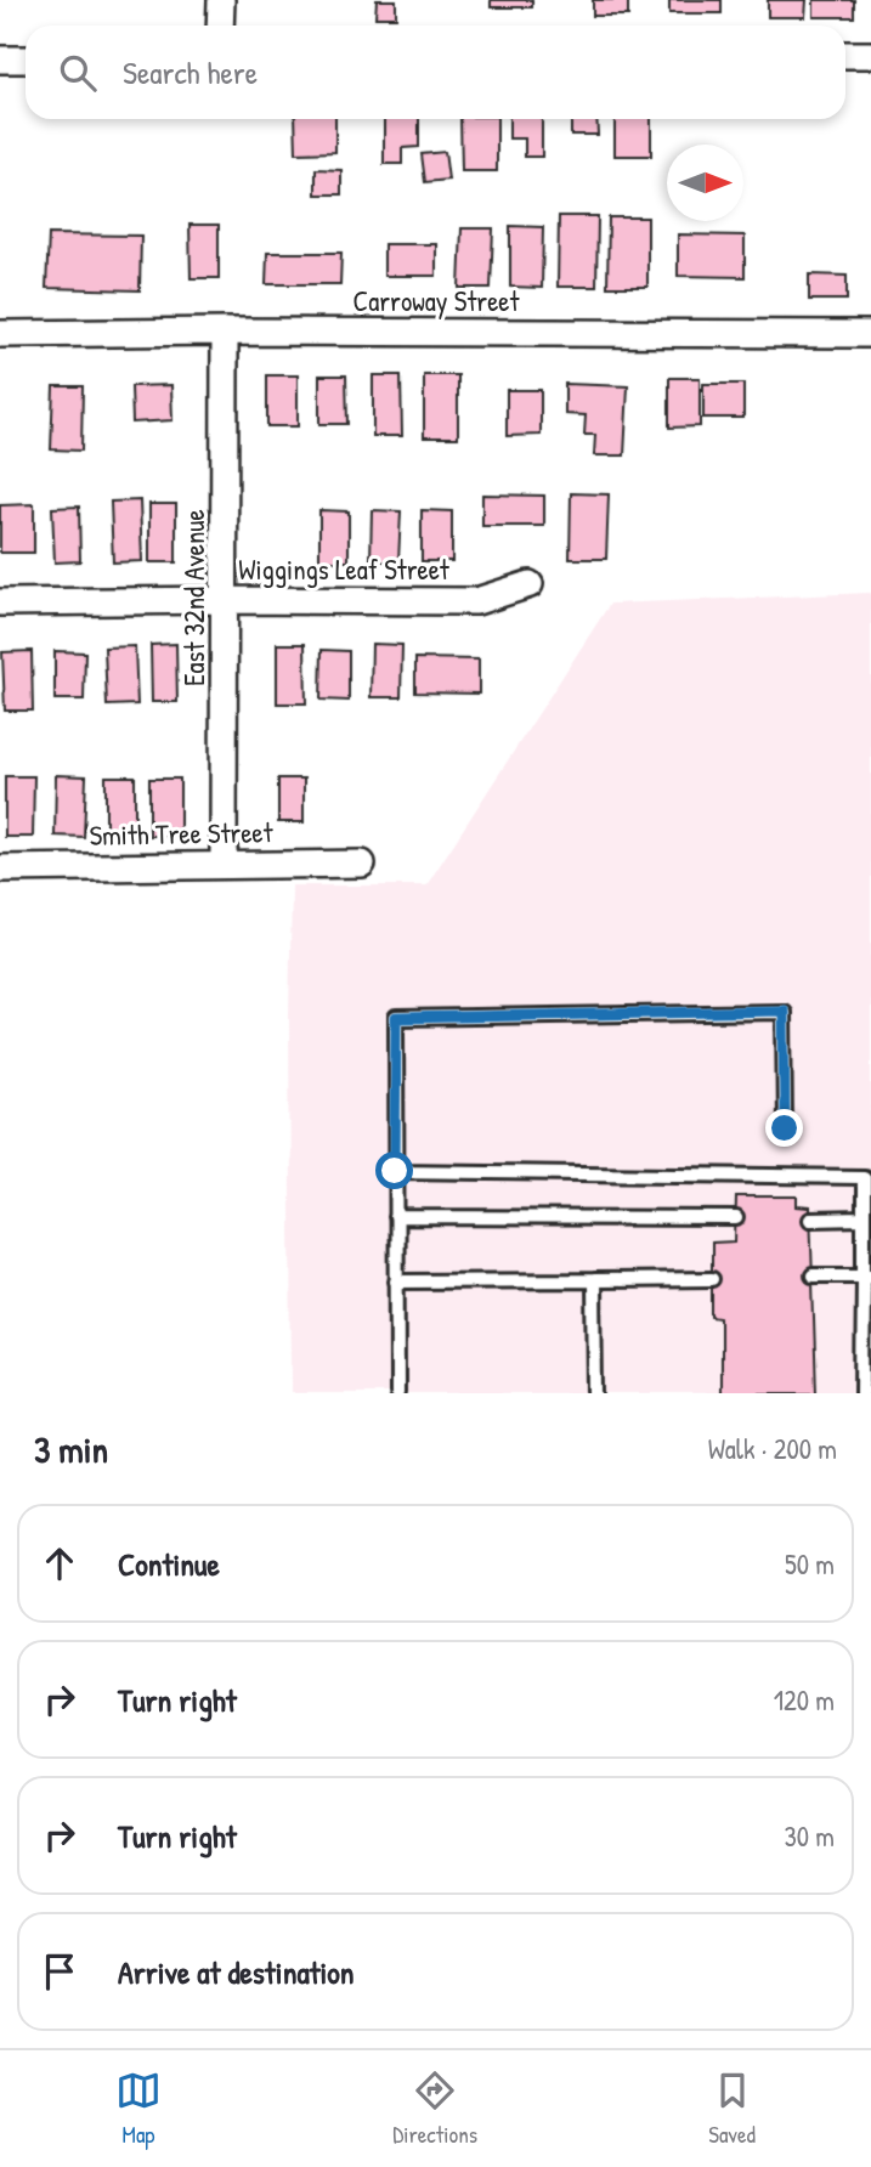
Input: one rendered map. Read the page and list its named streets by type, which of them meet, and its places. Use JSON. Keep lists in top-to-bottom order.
{
  "streets": {
    "street": [
      "Carroway Street",
      "Wiggings Leaf Street",
      "East 32nd Avenue",
      "Smith Tree Street"
    ]
  },
  "crossings": [
    ["Carroway Street", "East 32nd Avenue"],
    ["Wiggings Leaf Street", "East 32nd Avenue"],
    ["East 32nd Avenue", "Smith Tree Street"]
  ],
  "north": "right",
  "page": {
    "search": "Search here",
    "heading": ["3 min", "Walk · 200 m"],
    "list": [
      ["Continue", "50 m"],
      ["Turn right", "120 m"],
      ["Turn right", "30 m"],
      "Arrive at destination"
    ],
    "nav": ["Map", "Directions", "Saved"]
  }
}
